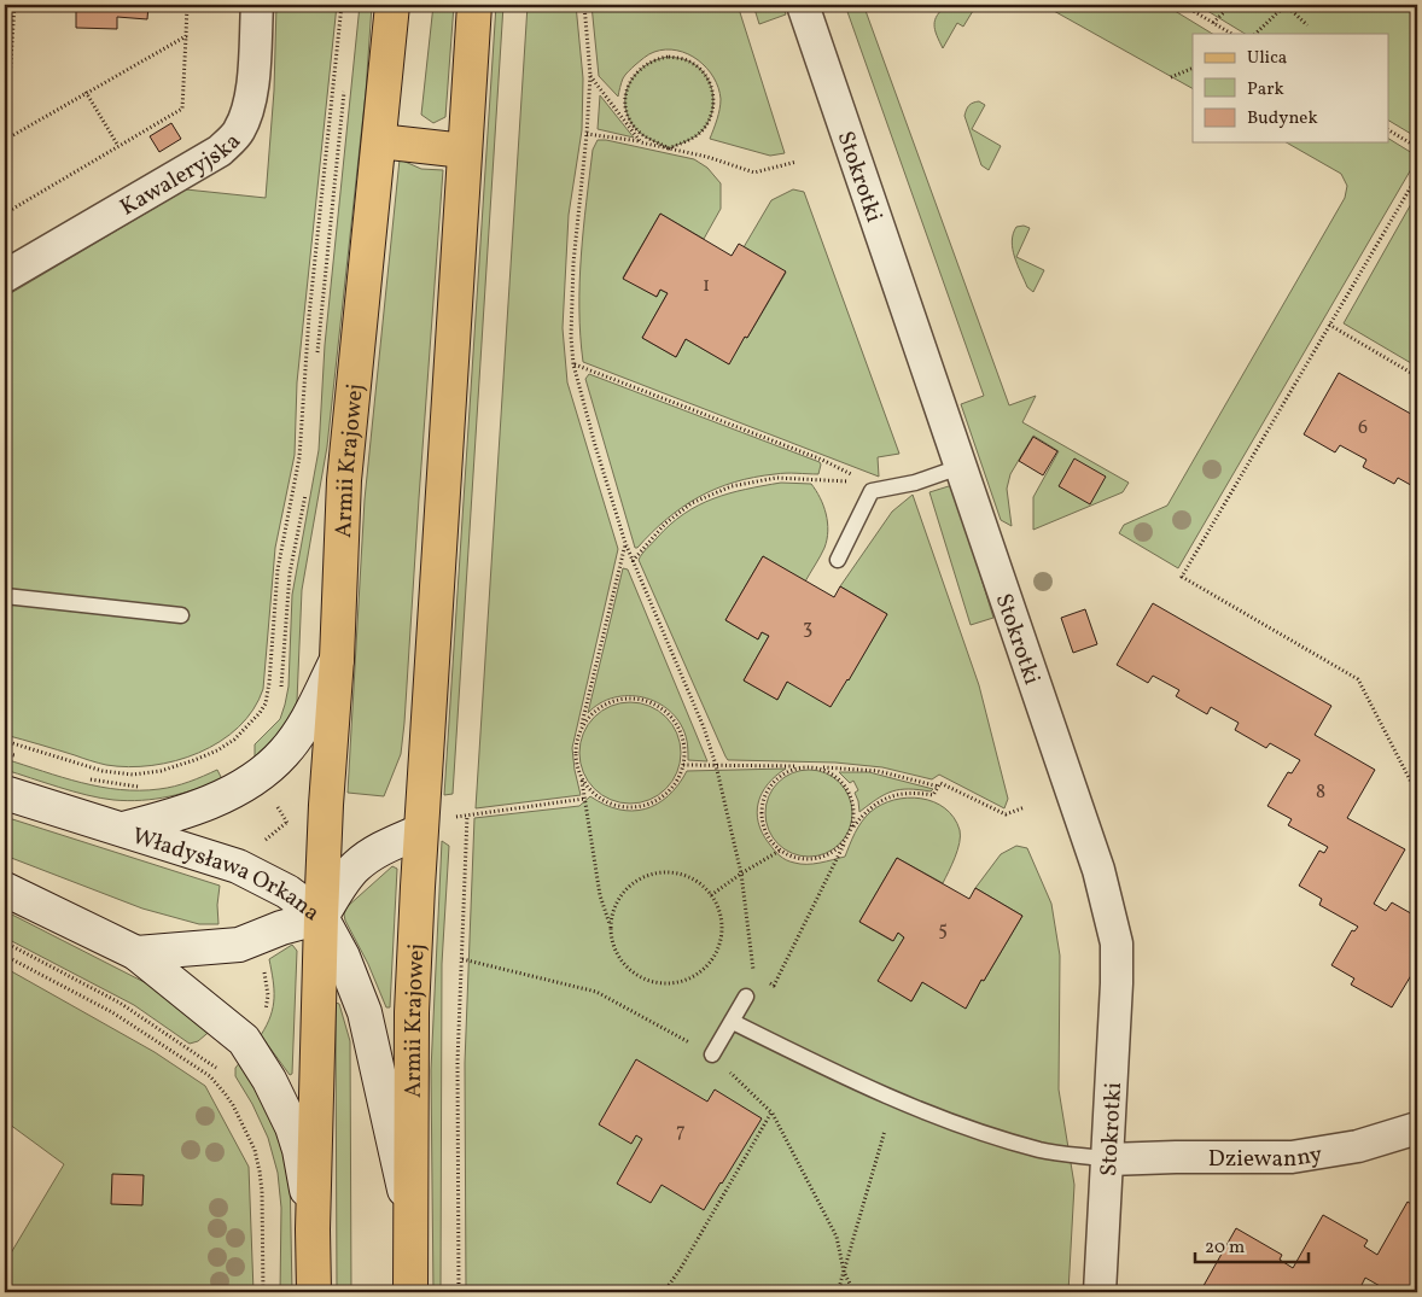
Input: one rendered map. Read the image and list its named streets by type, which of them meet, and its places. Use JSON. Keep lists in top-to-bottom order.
{
  "streets": {
    "main road": ["Armii Krajowej"],
    "street": [
      "Kawaleryjska",
      "Stokrotki",
      "Władysława Orkana",
      "Dziewanny"
    ]
  },
  "crossings": [
    ["Stokrotki", "Dziewanny"],
    ["Armii Krajowej", "Władysława Orkana"]
  ],
  "house_numbers": [
    "1",
    "6",
    "3",
    "8",
    "5",
    "7"
  ],
  "legend": ["Ulica", "Park", "Budynek"],
  "scale_bar": "20 m"
}
